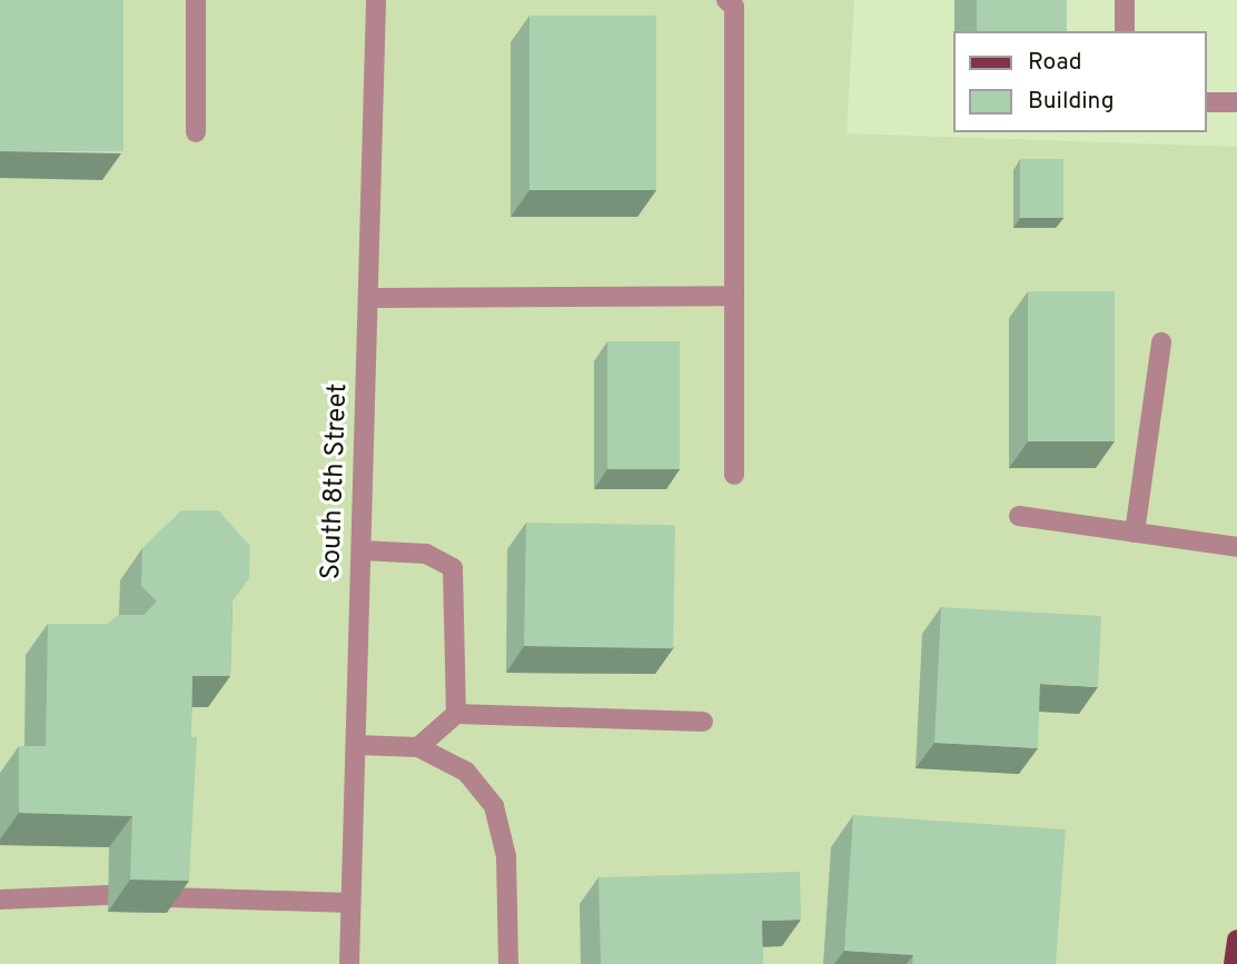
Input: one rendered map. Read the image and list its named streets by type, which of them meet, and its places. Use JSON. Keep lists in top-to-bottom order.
{
  "streets": {
    "street": ["South 8th Street"]
  },
  "legend": ["Road", "Building"]
}
